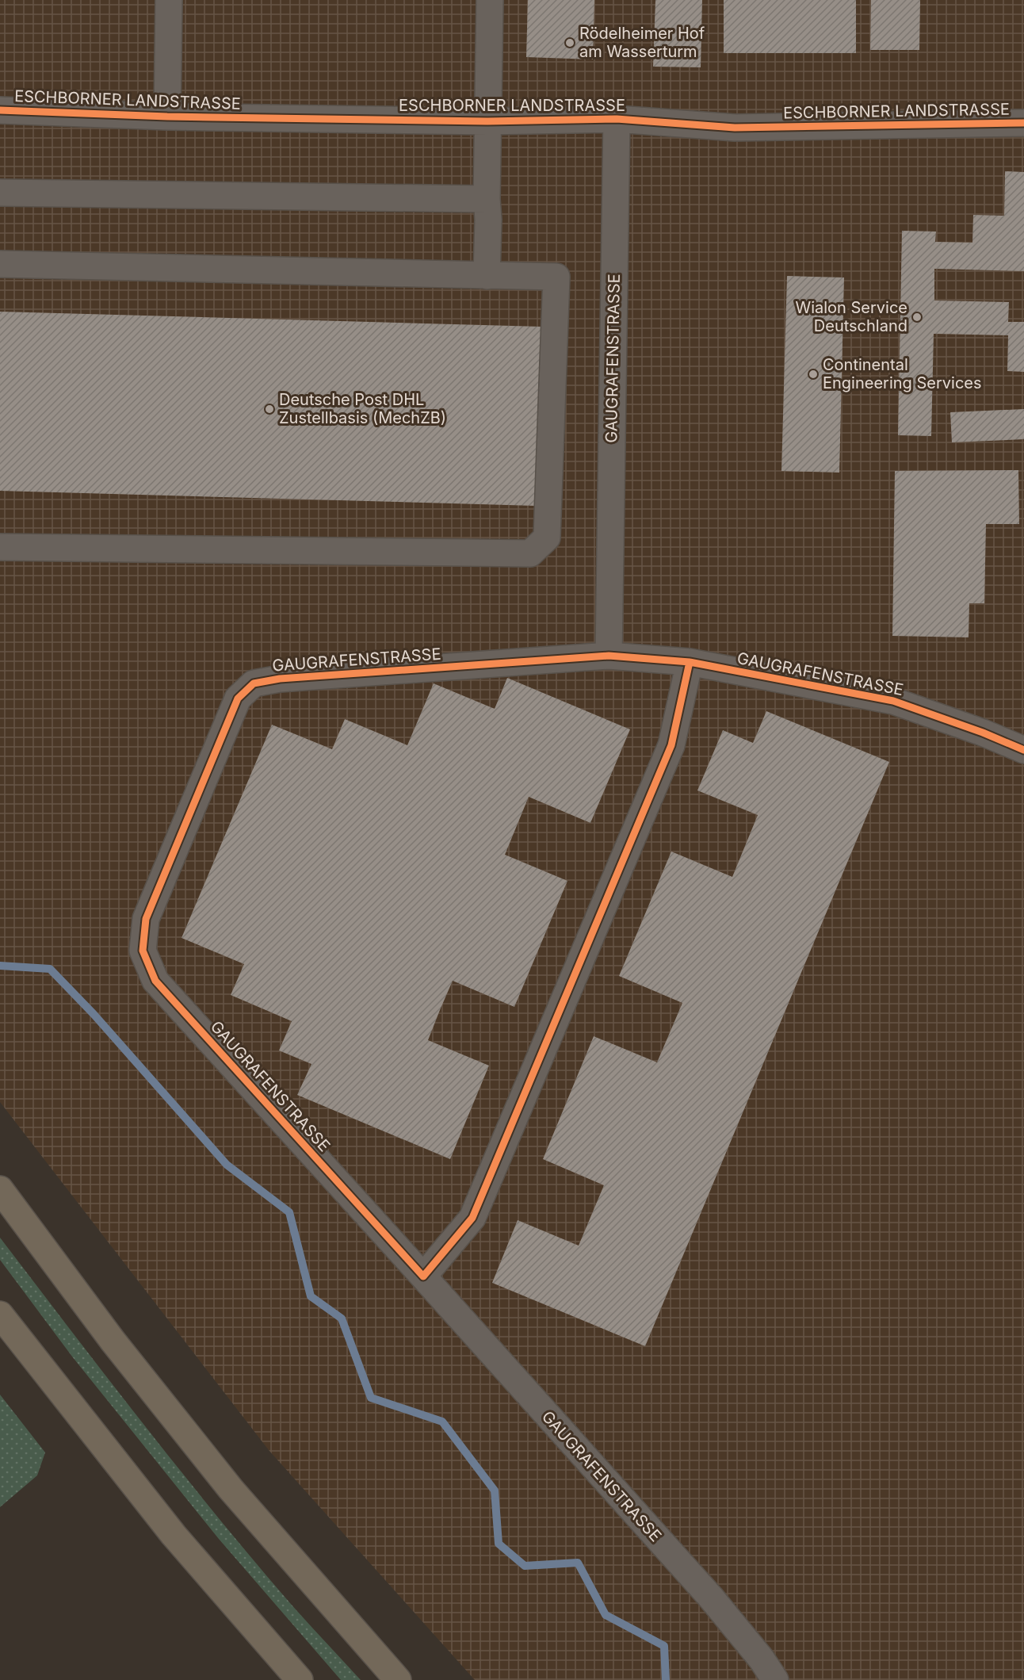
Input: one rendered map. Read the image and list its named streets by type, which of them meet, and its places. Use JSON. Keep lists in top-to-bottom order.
{
  "streets": {
    "street": ["ESCHBORNER LANDSTRASSE", "GAUGRAFENSTRASSE"]
  },
  "crossings": [
    ["ESCHBORNER LANDSTRASSE", "GAUGRAFENSTRASSE"]
  ],
  "places": [
    "Rödelheimer Hof am Wasserturm",
    "Wialon Service Deutschland",
    "Continental Engineering Services",
    "Deutsche Post DHL Zustellbasis (MechZB)"
  ]
}
